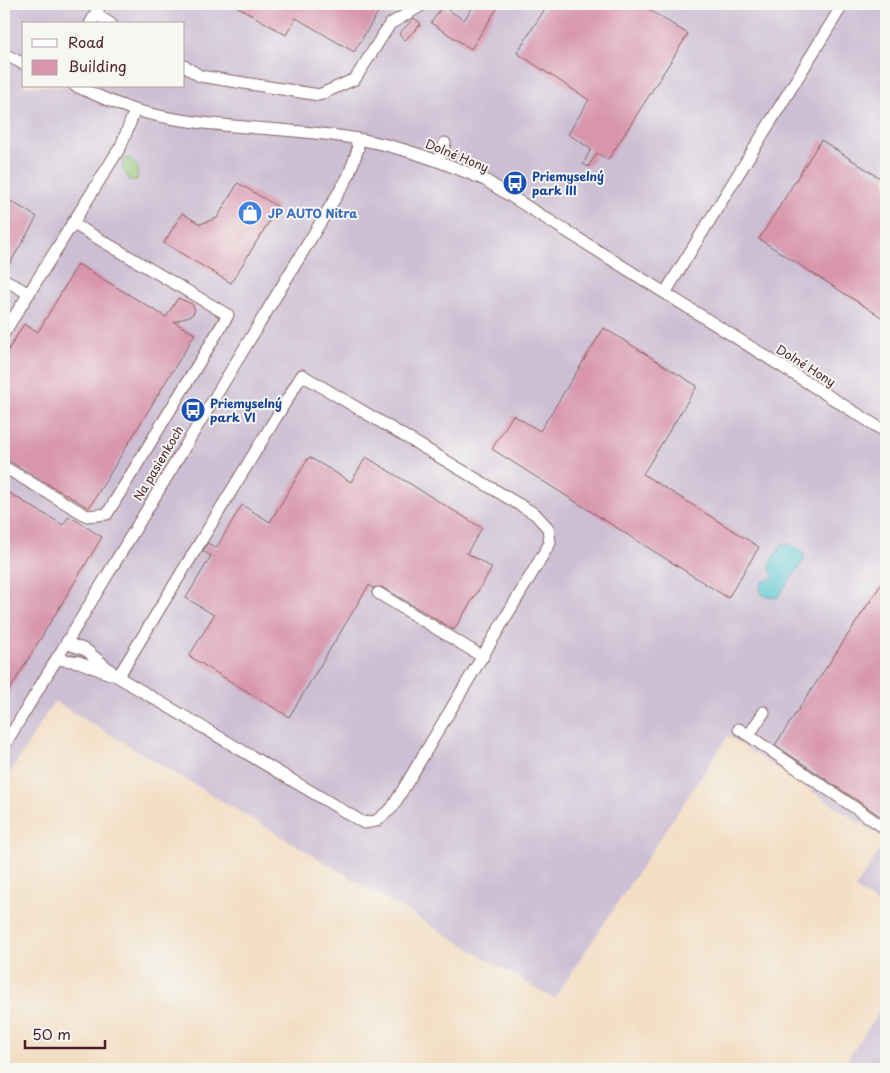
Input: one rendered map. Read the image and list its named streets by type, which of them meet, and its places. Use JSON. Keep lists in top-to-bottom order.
{
  "streets": {
    "street": ["Dolné Hony", "Na pasienkoch"]
  },
  "crossings": [
    ["Dolné Hony", "Na pasienkoch"]
  ],
  "places": {
    "bus stop": ["Priemyselný park III", "Priemyselný park VI"],
    "shop": ["JP AUTO Nitra"]
  },
  "legend": ["Road", "Building"],
  "scale_bar": "50 m"
}
